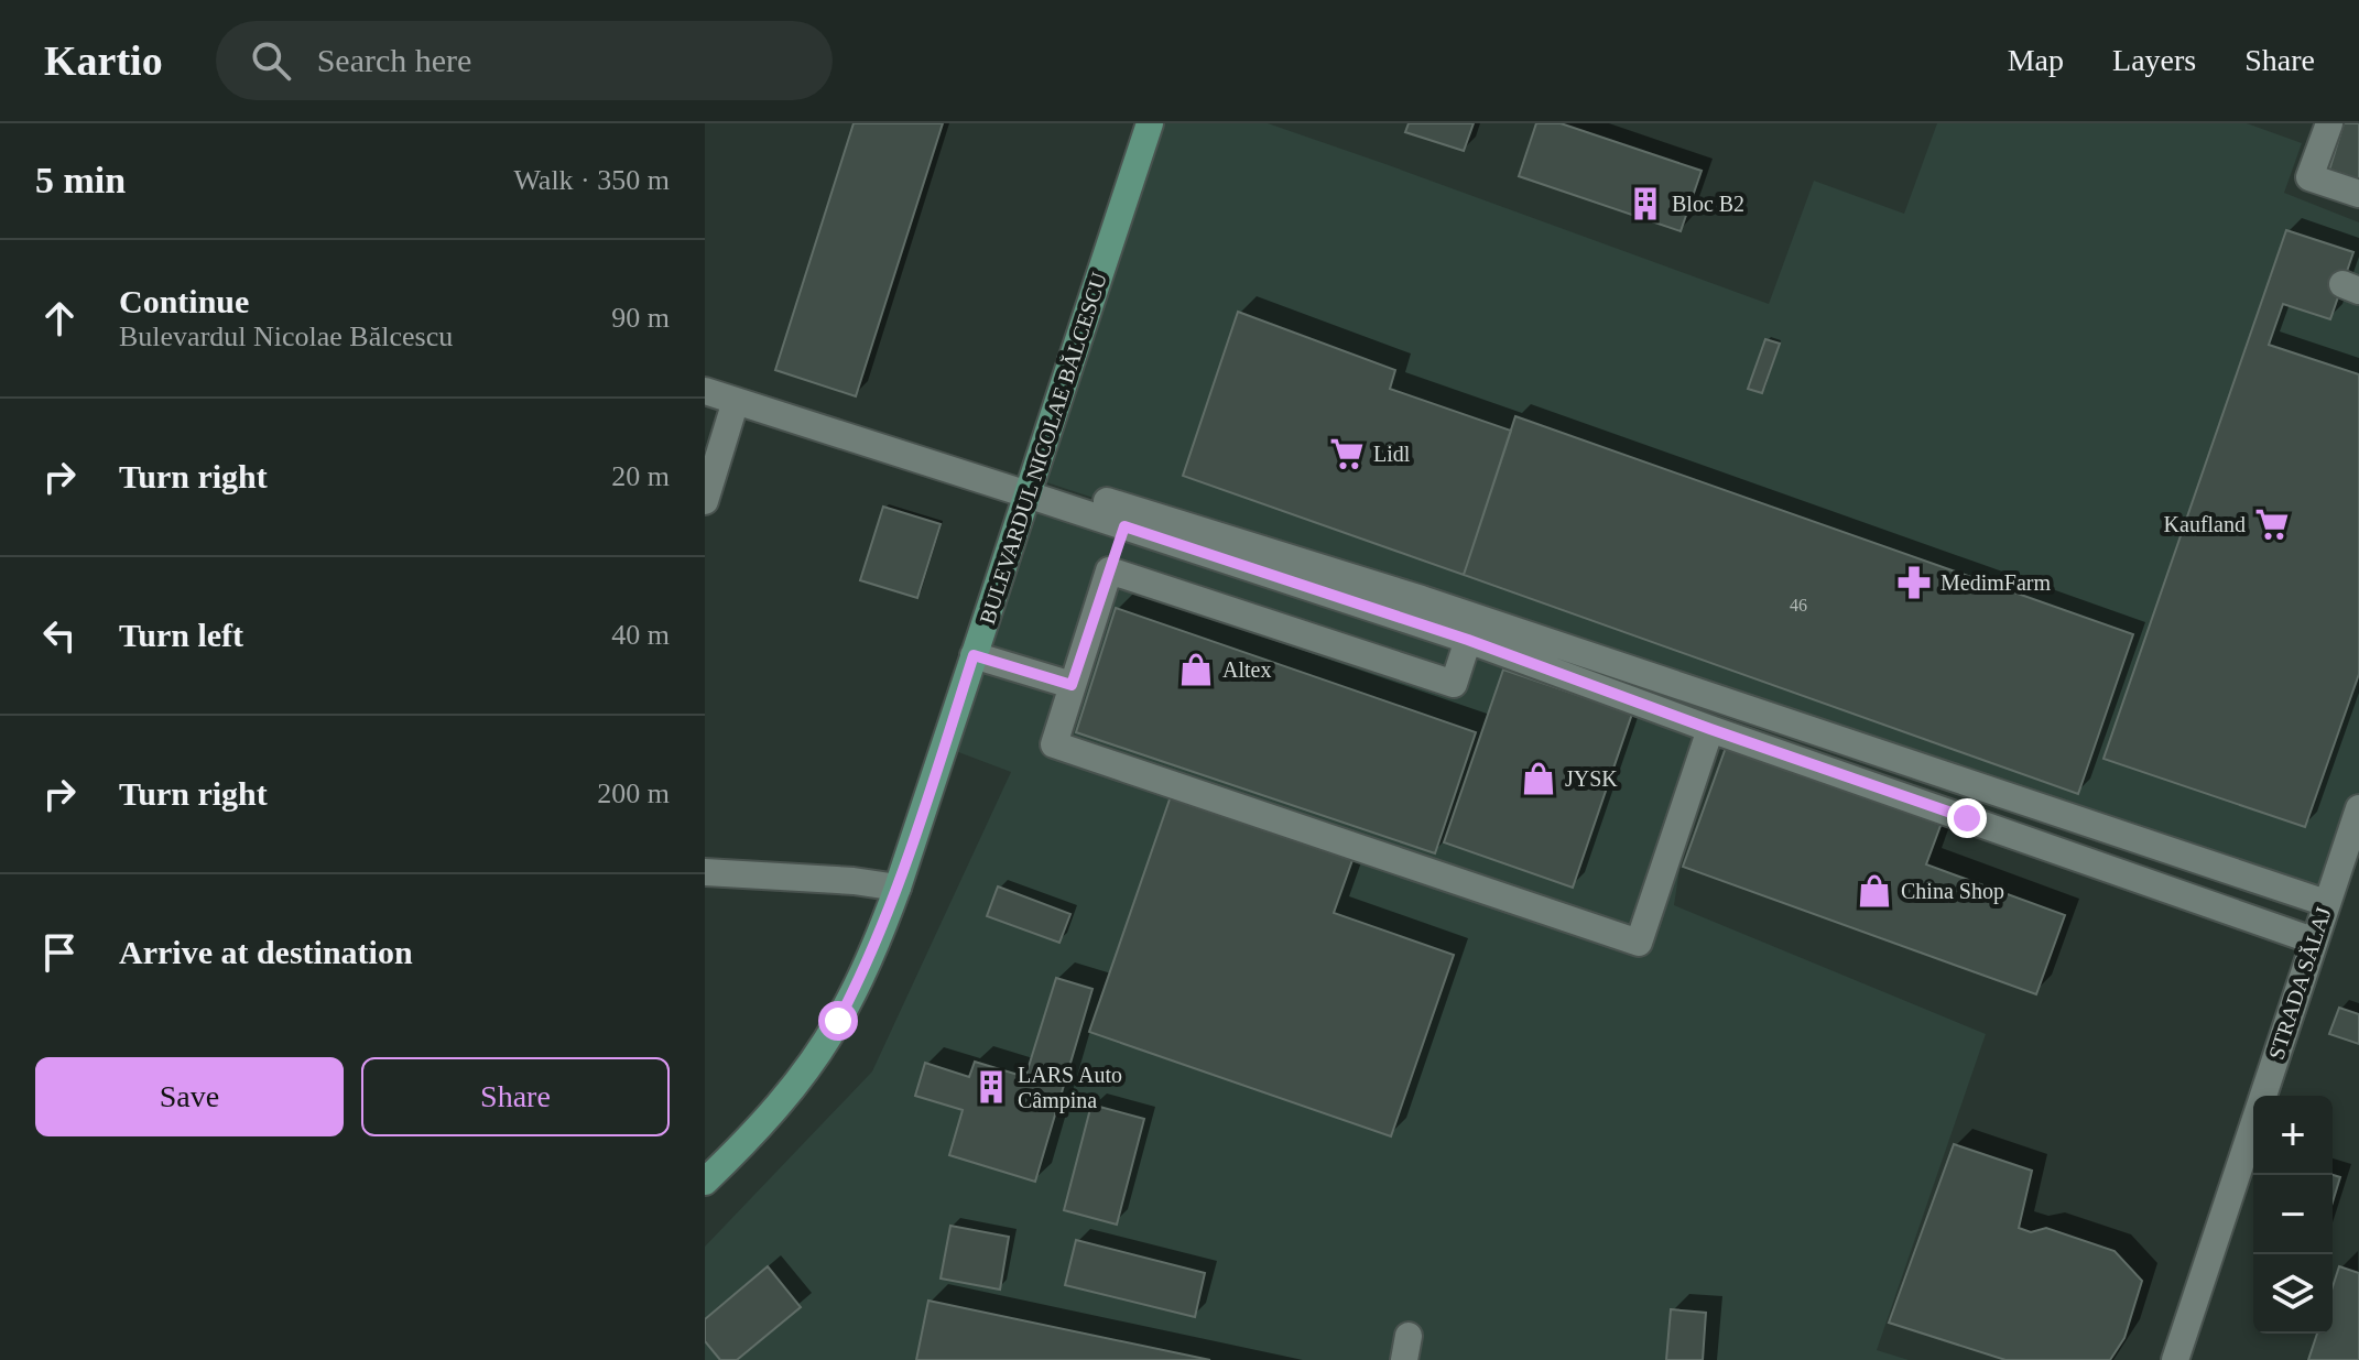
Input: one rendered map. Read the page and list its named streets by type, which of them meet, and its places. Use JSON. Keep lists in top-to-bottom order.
{
  "streets": {
    "main road": ["BULEVARDUL NICOLAE BĂLCESCU"],
    "street": ["STRADA SĂLAJ"]
  },
  "places": {
    "building": ["Bloc B2", "LARS Auto Câmpina"],
    "supermarket": ["Lidl", "Kaufland"],
    "pharmacy": ["MedimFarm"],
    "shop": ["Altex", "JYSK", "China Shop"]
  },
  "house_numbers": ["46"],
  "page": {
    "header": "Kartio",
    "search": "Search here",
    "nav": ["Map", "Layers", "Share"],
    "heading": ["5 min", "Walk · 350 m"],
    "list": [
      ["Continue", "Bulevardul Nicolae Bălcescu", "90 m"],
      ["Turn right", "20 m"],
      ["Turn left", "40 m"],
      ["Turn right", "200 m"],
      "Arrive at destination"
    ],
    "buttons": ["Save", "Share"],
    "map_buttons": ["+", "−"]
  }
}
